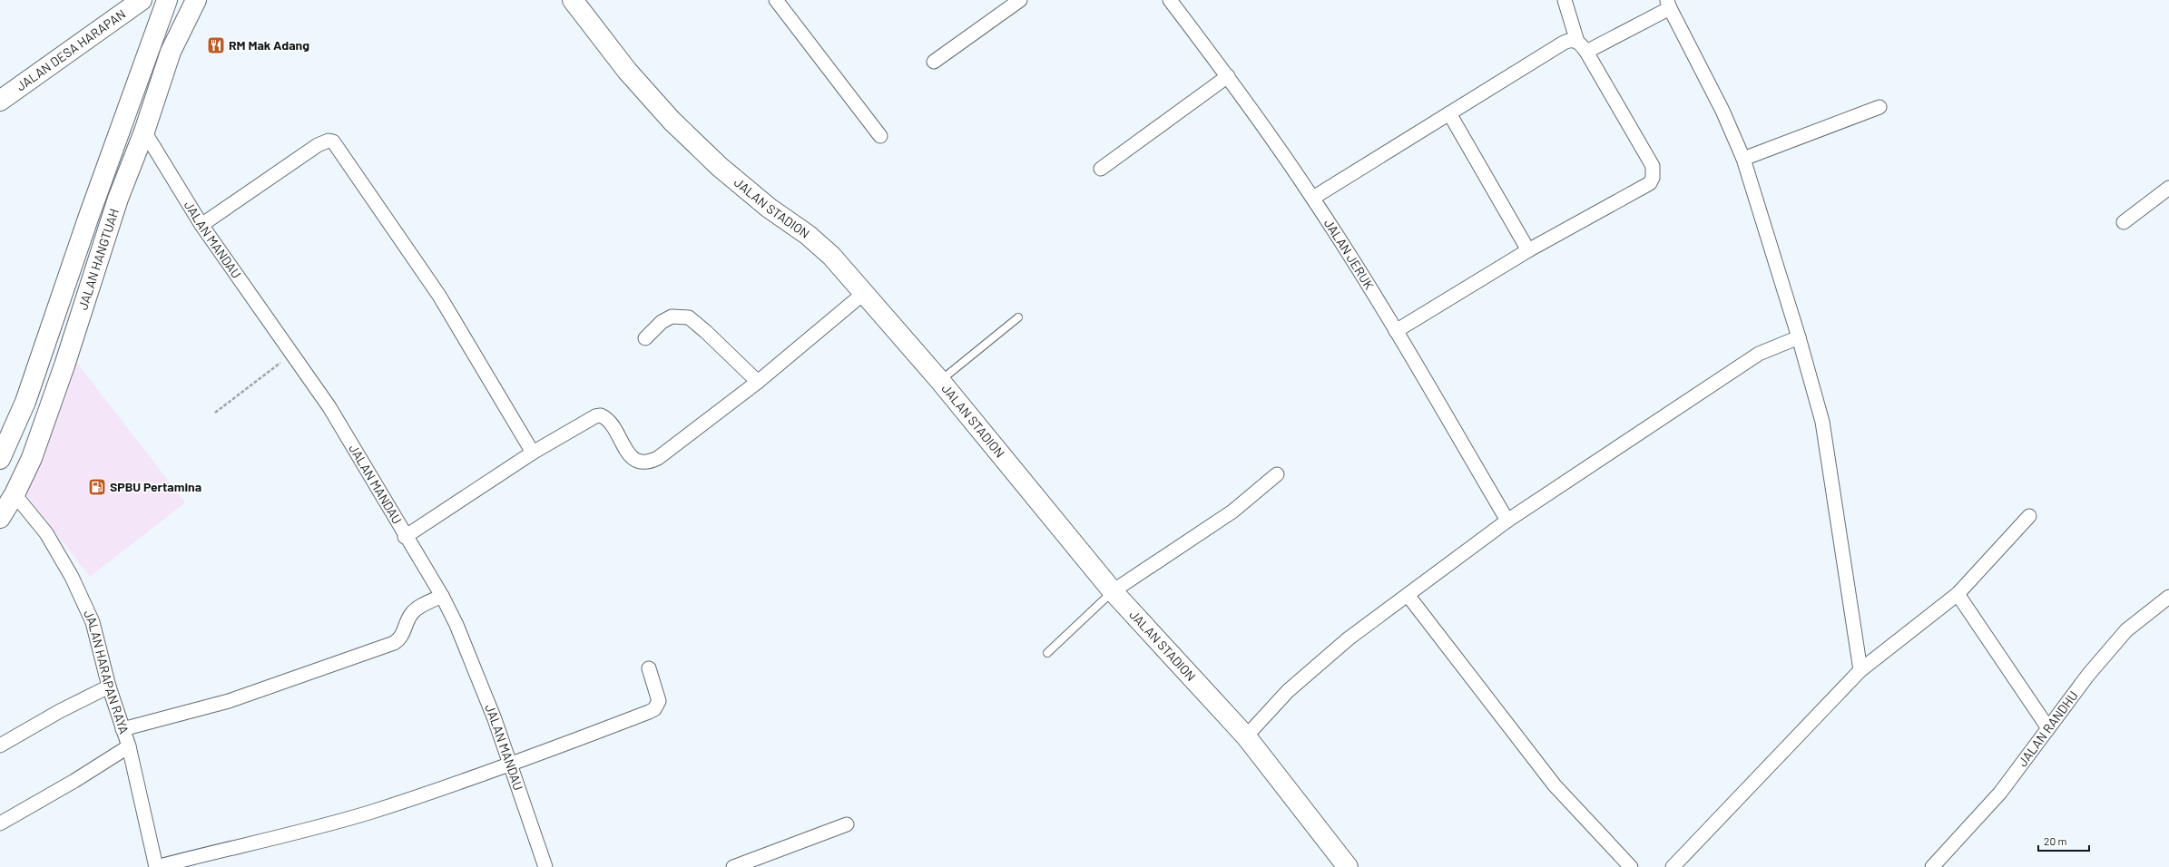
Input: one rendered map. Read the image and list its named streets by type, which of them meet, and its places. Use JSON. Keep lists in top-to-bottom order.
{
  "streets": {
    "main road": ["JALAN DESA HARAPAN", "JALAN STADION", "JALAN HANGTUAH"],
    "street": [
      "JALAN MANDAU",
      "JALAN JERUK",
      "JALAN HARAPAN RAYA",
      "JALAN RANDHU"
    ]
  },
  "crossings": [
    ["JALAN MANDAU", "JALAN HANGTUAH"],
    ["JALAN HANGTUAH", "JALAN HARAPAN RAYA"]
  ],
  "places": {
    "restaurant": ["RM Mak Adang"],
    "fuel station": ["SPBU Pertamina"]
  },
  "scale_bar": "20 m"
}
